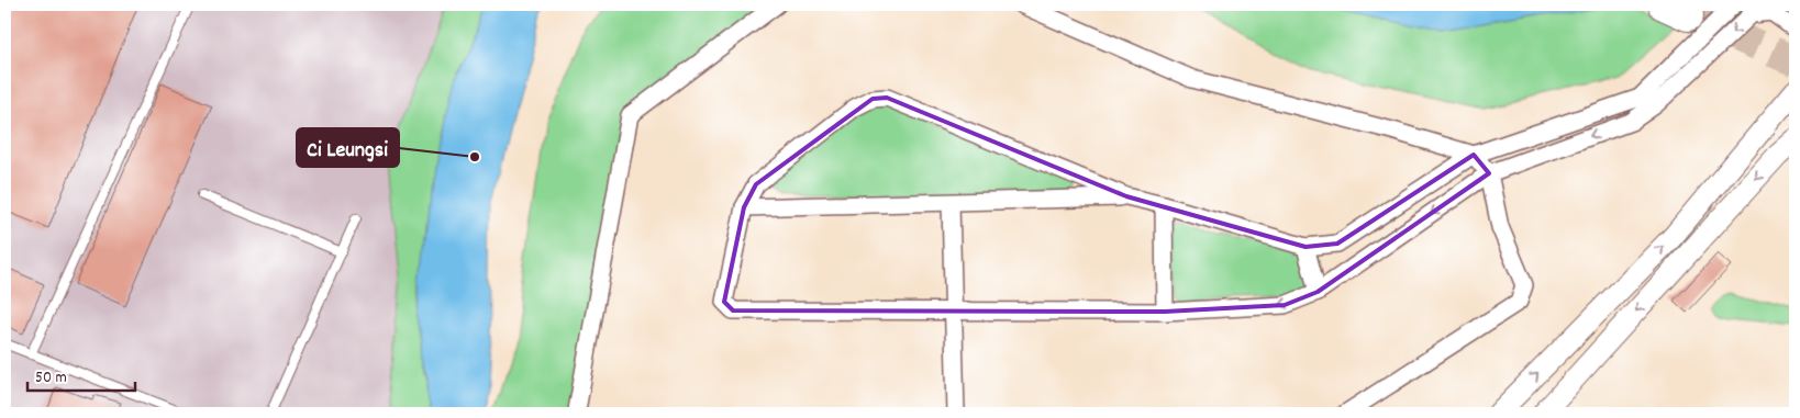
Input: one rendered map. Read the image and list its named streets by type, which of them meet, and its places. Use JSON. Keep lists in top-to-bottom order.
{
  "places": ["Ci Leungsi"],
  "scale_bar": "50 m"
}
